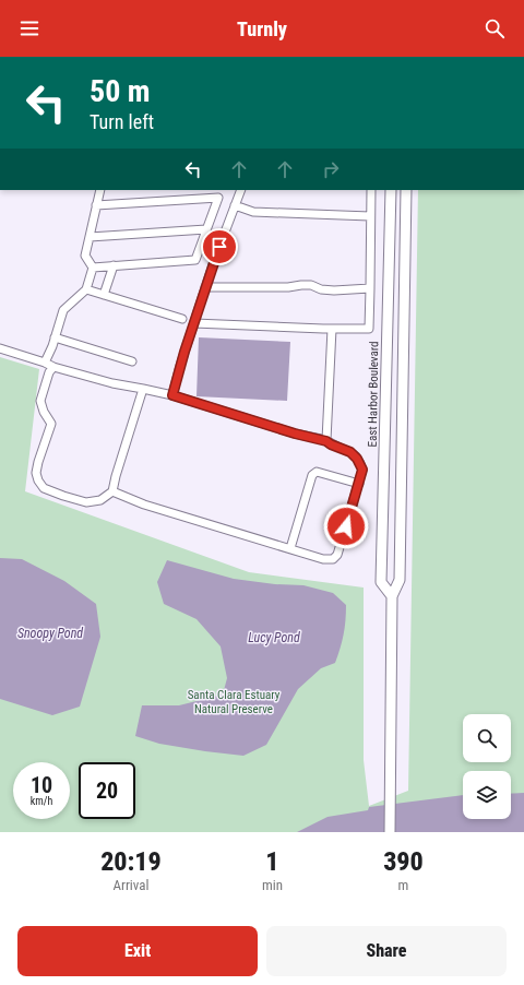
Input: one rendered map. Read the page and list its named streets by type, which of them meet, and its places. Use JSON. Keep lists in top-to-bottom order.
{
  "streets": {
    "main road": ["East Harbor Boulevard"]
  },
  "water": ["Snoopy Pond", "Lucy Pond"],
  "parks": ["Santa Clara Estuary Natural Preserve"],
  "page": {
    "header": "Turnly",
    "turn": ["50 m", "Turn left"],
    "speed": "10 km/h",
    "limit": "20",
    "eta": [
      "20:19",
      "Arrival",
      "1",
      "min",
      "390",
      "m"
    ],
    "buttons": ["Exit", "Share"]
  }
}
